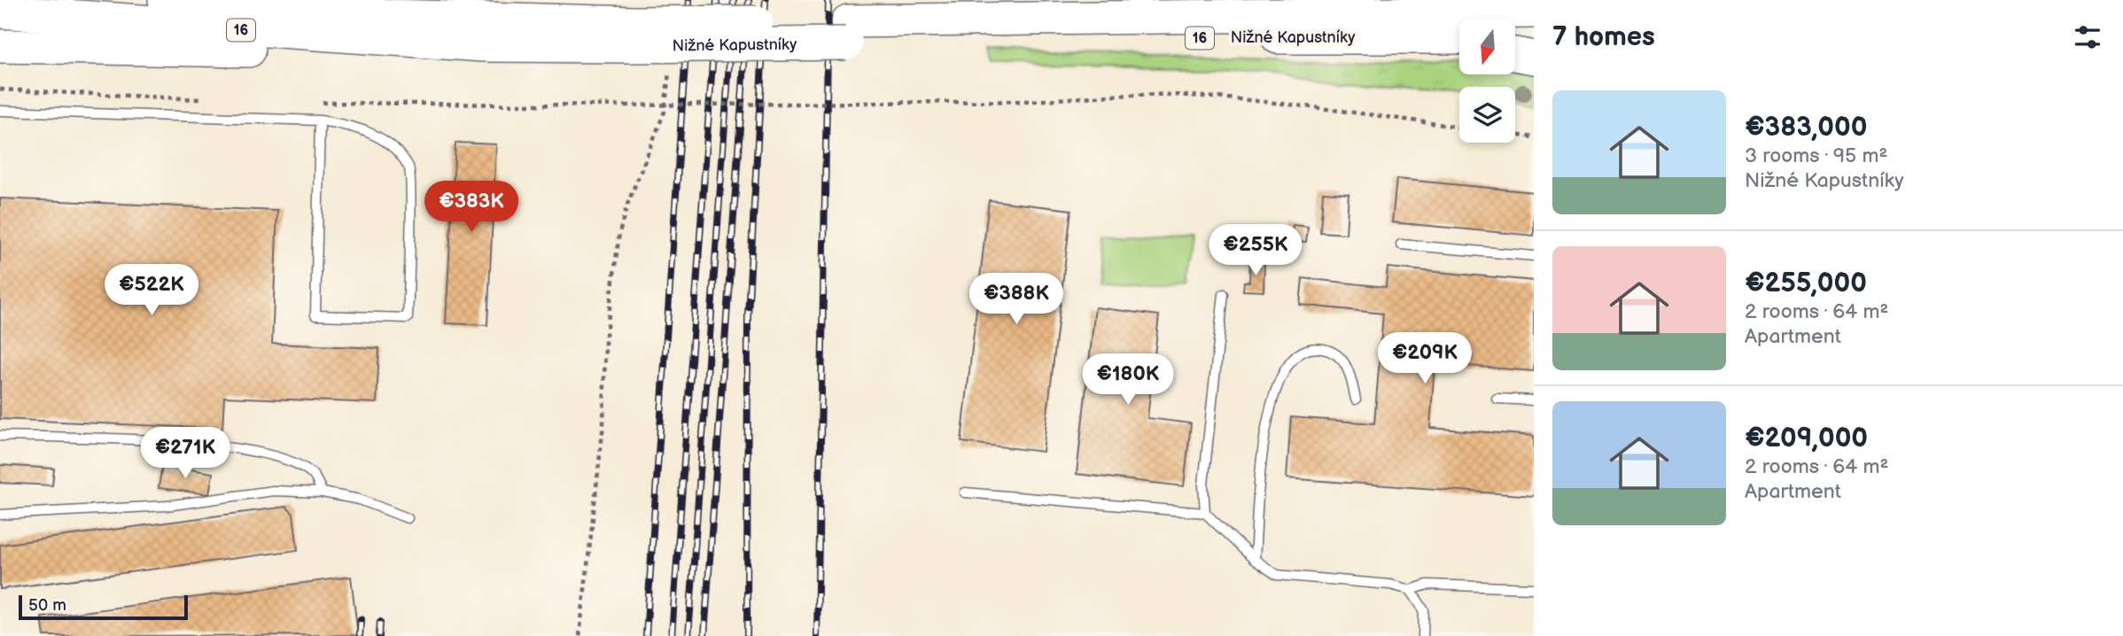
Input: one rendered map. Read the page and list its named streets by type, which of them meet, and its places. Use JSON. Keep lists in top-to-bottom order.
{
  "streets": {
    "highway": ["16", "Nižné Kapustníky"]
  },
  "scale_bar": "50 m",
  "north": "bottom",
  "page": {
    "heading": "7 homes",
    "list": [
      {
        "name": "€383,000",
        "note": "3 rooms · 95 m² · Nižné Kapustníky"
      },
      {
        "name": "€255,000",
        "note": "2 rooms · 64 m² · Apartment"
      },
      {
        "name": "€209,000",
        "note": "2 rooms · 64 m² · Apartment"
      }
    ],
    "price": [
      "€383K",
      "€255K",
      "€522K",
      "€388K",
      "€209K",
      "€180K",
      "€271K"
    ],
    "scale": "50 m"
  }
}
